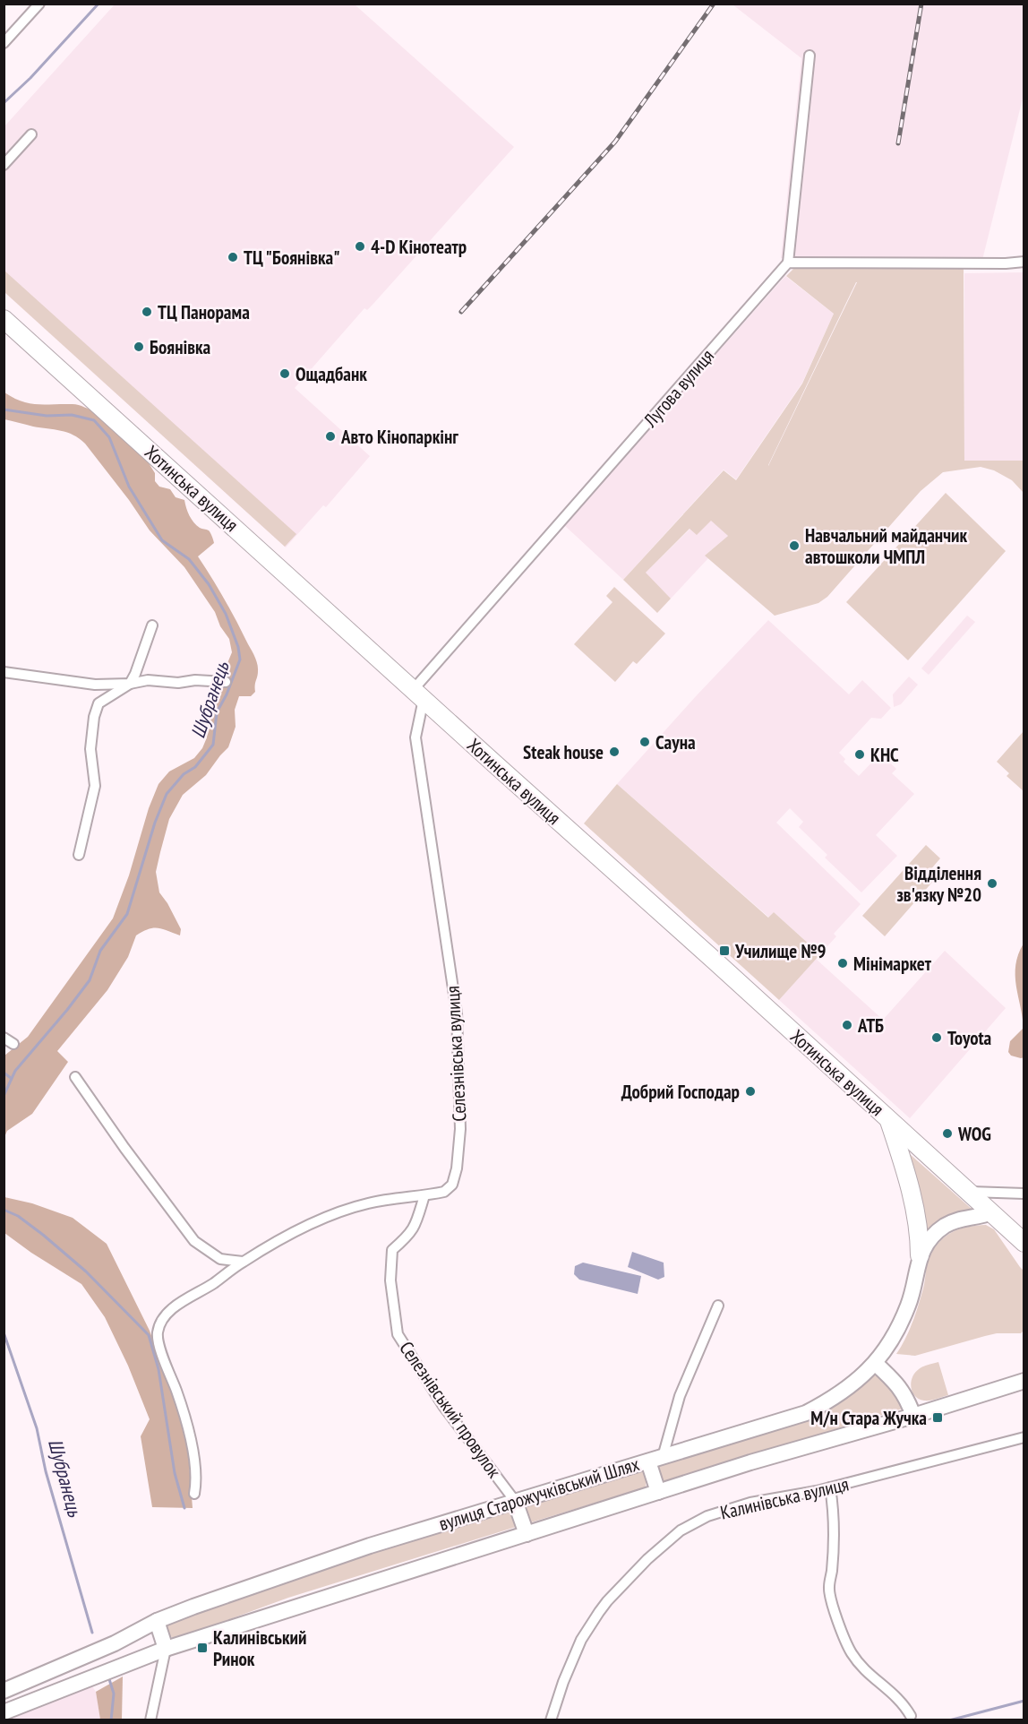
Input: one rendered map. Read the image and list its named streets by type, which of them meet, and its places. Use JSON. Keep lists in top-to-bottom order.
{
  "streets": {
    "highway": ["Хотинська вулиця"],
    "main road": ["вулиця Старожучківський Шлях"],
    "street": [
      "Лугова вулиця",
      "Селезнівська вулиця",
      "Селезнівський провулок",
      "Калинівська вулиця"
    ]
  },
  "crossings": [
    ["Лугова вулиця", "Хотинська вулиця"],
    ["Лугова вулиця", "Селезнівська вулиця"],
    ["Хотинська вулиця", "Селезнівська вулиця"],
    ["Хотинська вулиця", "вулиця Старожучківський Шлях"],
    ["Селезнівська вулиця", "Селезнівський провулок"],
    ["Селезнівський провулок", "вулиця Старожучківський Шлях"]
  ],
  "water": ["Шубранець"],
  "places": {
    "other": [
      "4-D Кінотеатр",
      "ТЦ \"Боянівка\"",
      "ТЦ Панорама",
      "Боянівка",
      "Ощадбанк",
      "Авто Кінопаркінг",
      "Навчальний майданчик автошколи ЧМПЛ",
      "Сауна",
      "Steak house",
      "КНС",
      "Відділення зв'язку №20",
      "Мінімаркет",
      "АТБ",
      "Toyota",
      "Добрий Господар",
      "WOG"
    ],
    "transit": ["Училище №9", "М/н Стара Жучка", "Калинівський Ринок"]
  }
}
